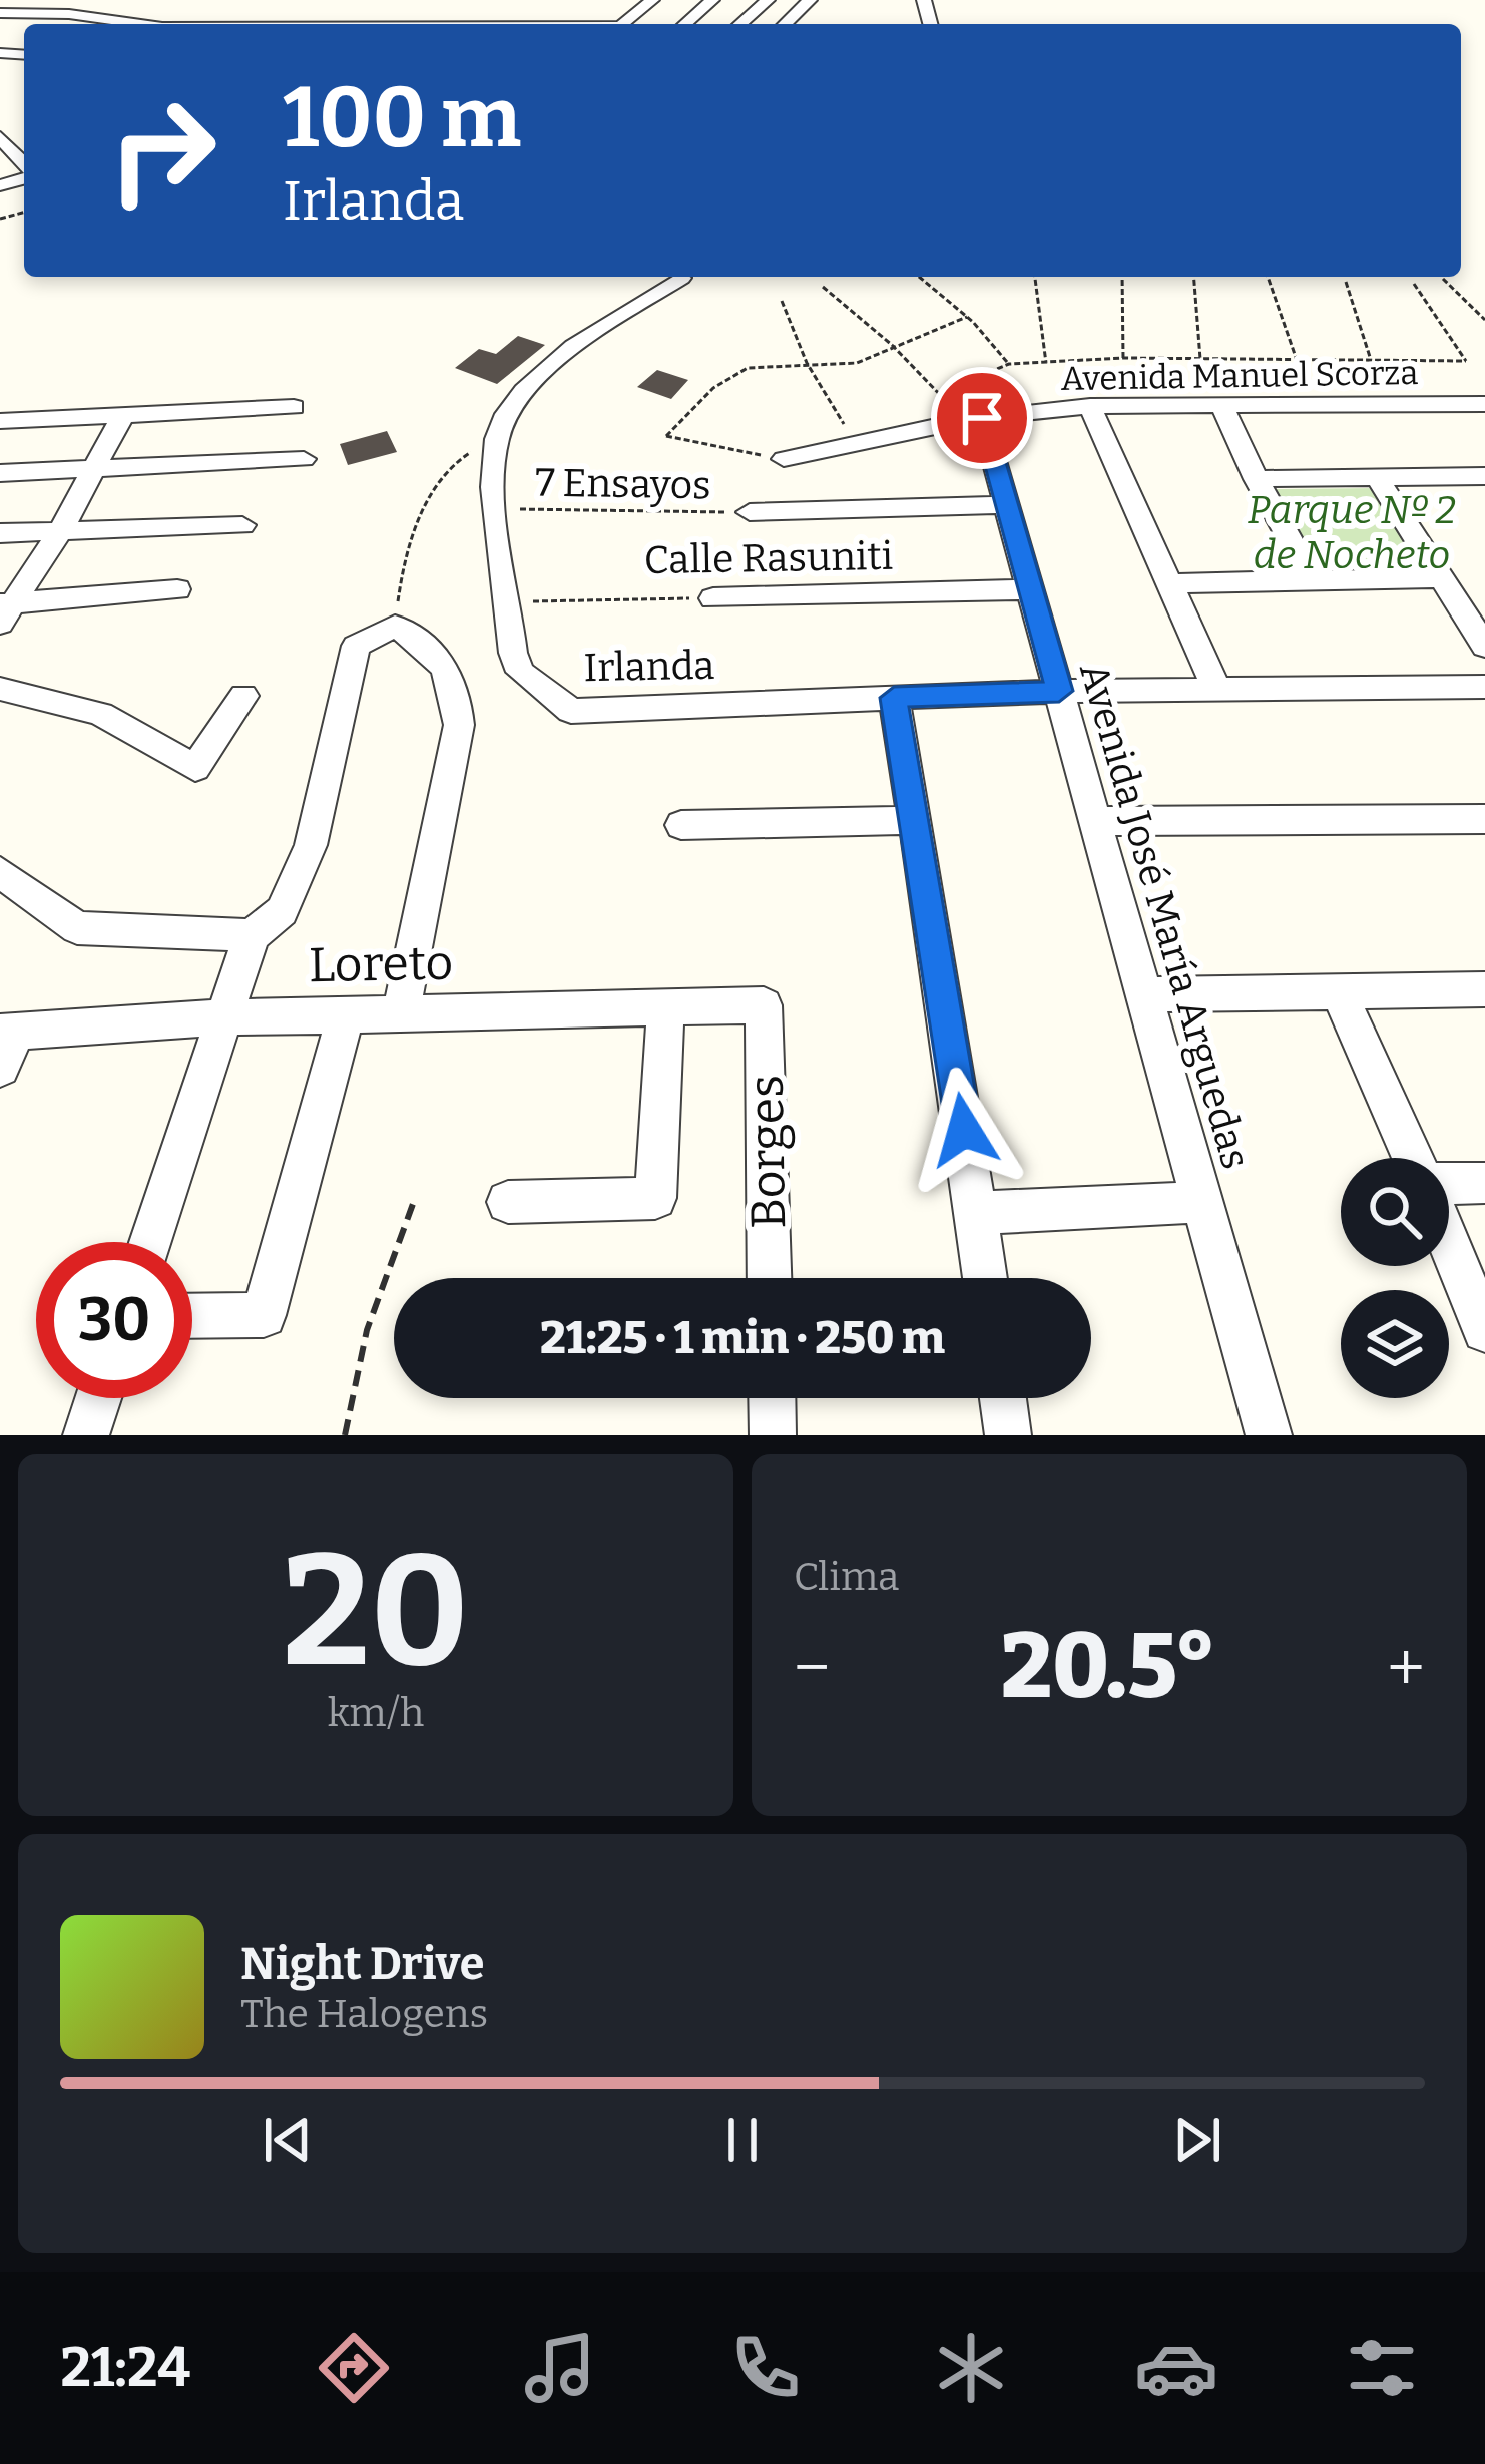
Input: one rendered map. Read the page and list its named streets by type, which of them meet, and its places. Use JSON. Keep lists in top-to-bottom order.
{
  "streets": {
    "street": [
      "Avenida Manuel Scorza",
      "Calle Rasuniti",
      "Irlanda",
      "Avenida José María Arguedas",
      "Loreto",
      "Borges"
    ],
    "path": ["7 Ensayos"]
  },
  "crossings": [
    ["Avenida Manuel Scorza", "Avenida José María Arguedas"],
    ["7 Ensayos", "Irlanda"],
    ["Calle Rasuniti", "Irlanda"],
    ["Calle Rasuniti", "Avenida José María Arguedas"],
    ["Irlanda", "Avenida José María Arguedas"],
    ["Loreto", "Borges"]
  ],
  "parks": ["Parque Nº 2 de Nocheto"],
  "page": {
    "turn": ["100 m", "Irlanda"],
    "limit": "30",
    "trip": "21:25 · 1 min · 250 m",
    "tile": [
      ["20", "km/h"],
      "Clima"
    ],
    "heat": ["−", "20.5°", "+"],
    "song": ["Night Drive", "The Halogens"],
    "tabs": "21:24"
  }
}
